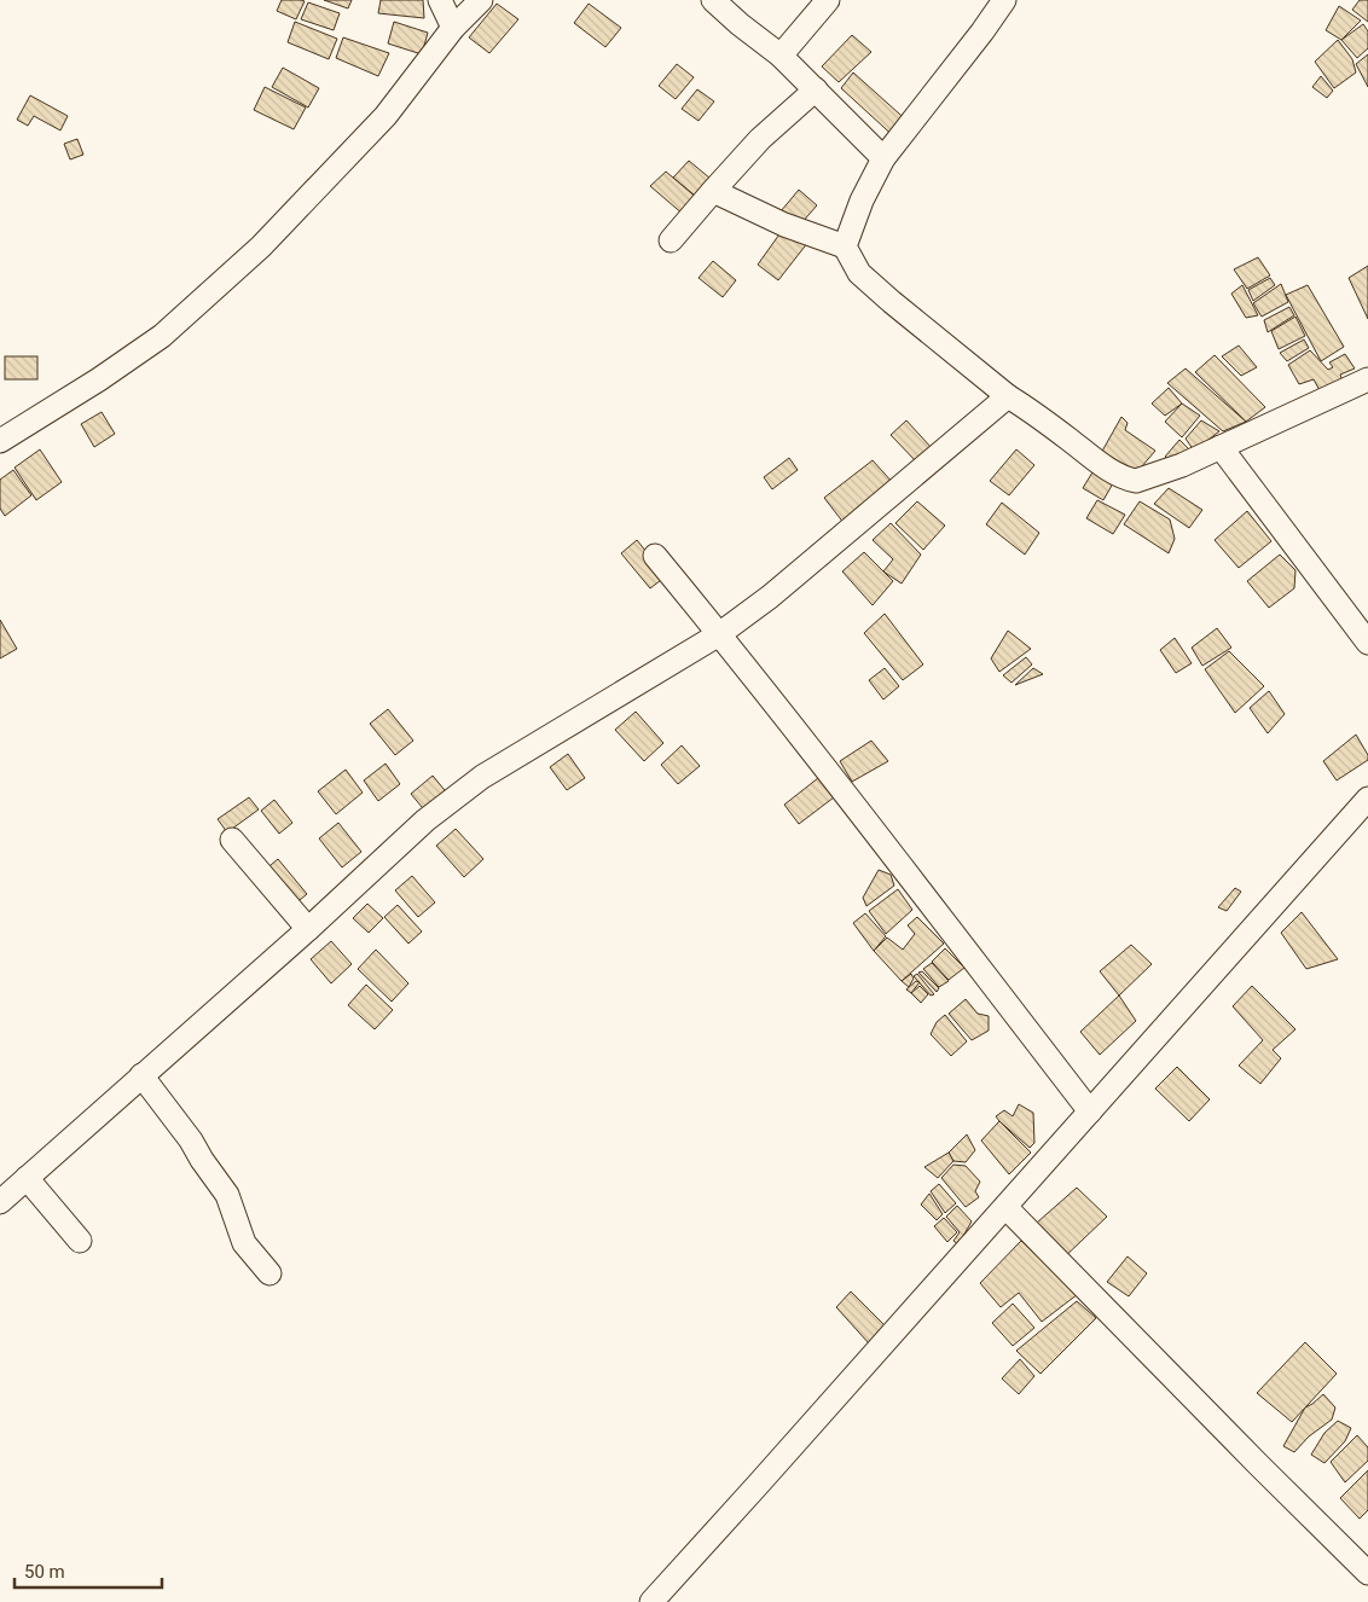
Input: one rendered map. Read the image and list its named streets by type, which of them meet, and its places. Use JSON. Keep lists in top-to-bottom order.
{
  "scale_bar": "50 m"
}
